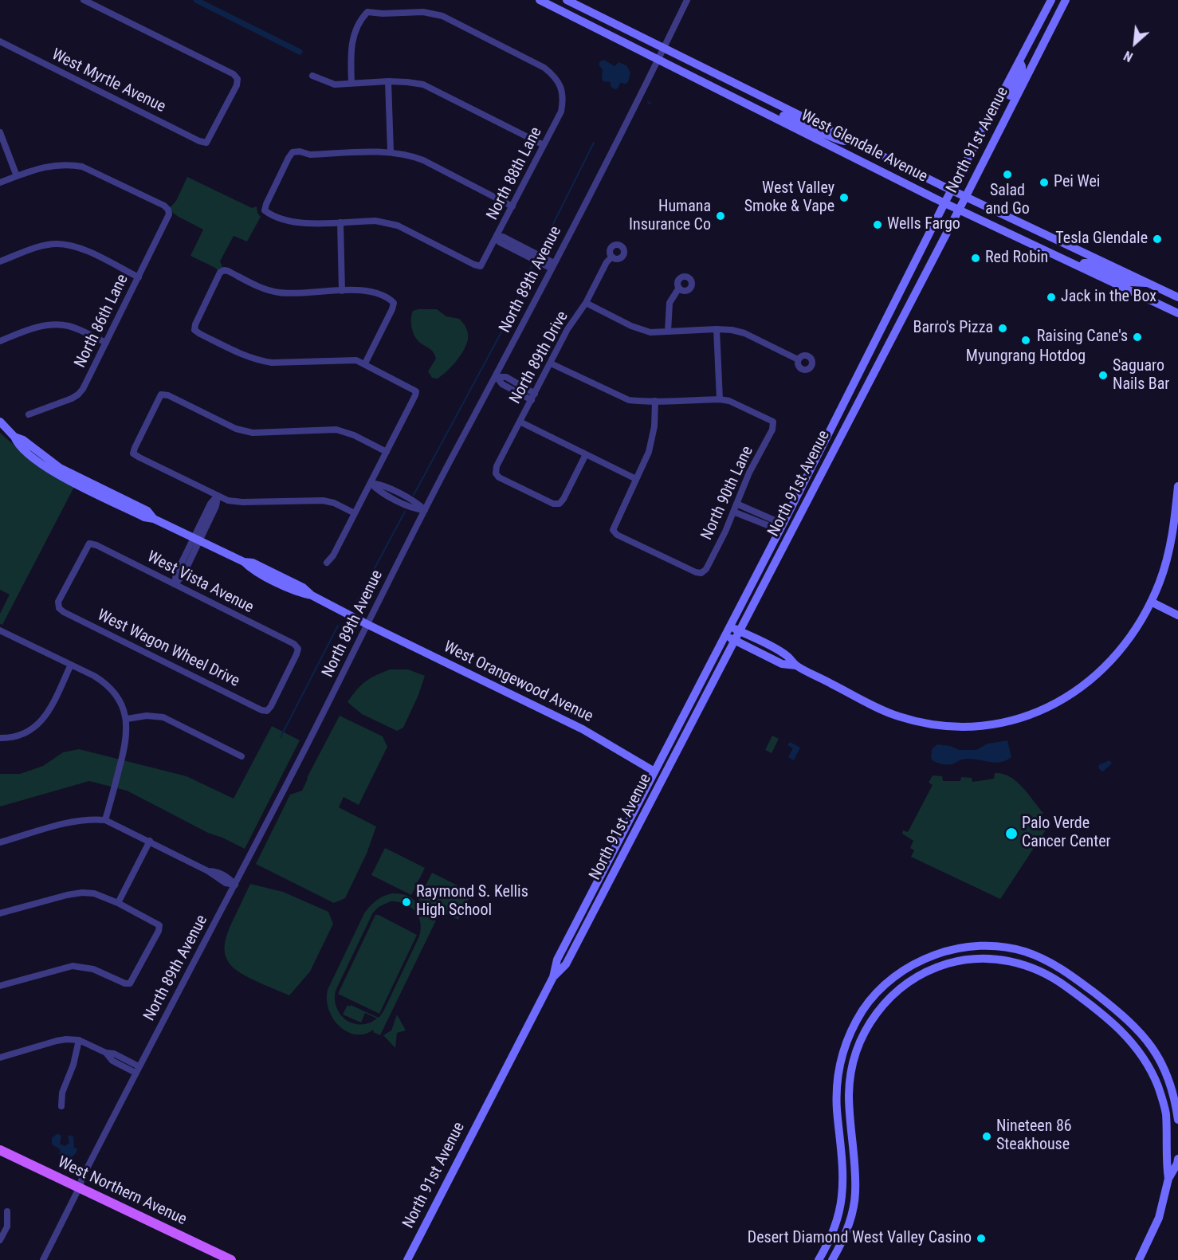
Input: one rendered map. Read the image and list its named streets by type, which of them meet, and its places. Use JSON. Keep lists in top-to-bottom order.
{
  "streets": {
    "main road": [
      "North 91st Avenue",
      "West Glendale Avenue",
      "West Orangewood Avenue",
      "West Northern Avenue"
    ],
    "street": [
      "West Myrtle Avenue",
      "North 88th Lane",
      "North 89th Avenue",
      "North 86th Lane",
      "North 89th Drive",
      "North 90th Lane",
      "West Vista Avenue",
      "West Wagon Wheel Drive"
    ]
  },
  "crossings": [
    ["North 91st Avenue", "West Glendale Avenue"],
    ["North 91st Avenue", "West Orangewood Avenue"],
    ["West Glendale Avenue", "North 89th Avenue"],
    ["North 89th Avenue", "West Orangewood Avenue"],
    ["North 89th Avenue", "West Northern Avenue"],
    ["West Vista Avenue", "West Wagon Wheel Drive"]
  ],
  "places": [
    "Salad and Go",
    "Pei Wei",
    "West Valley Smoke & Vape",
    "Humana Insurance Co",
    "Wells Fargo",
    "Tesla Glendale",
    "Red Robin",
    "Jack in the Box",
    "Barro's Pizza",
    "Raising Cane's",
    "Myungrang Hotdog",
    "Saguaro Nails Bar",
    "Palo Verde Cancer Center",
    "Raymond S. Kellis High School",
    "Nineteen 86 Steakhouse",
    "Desert Diamond West Valley Casino"
  ],
  "north": "bottom left"
}
